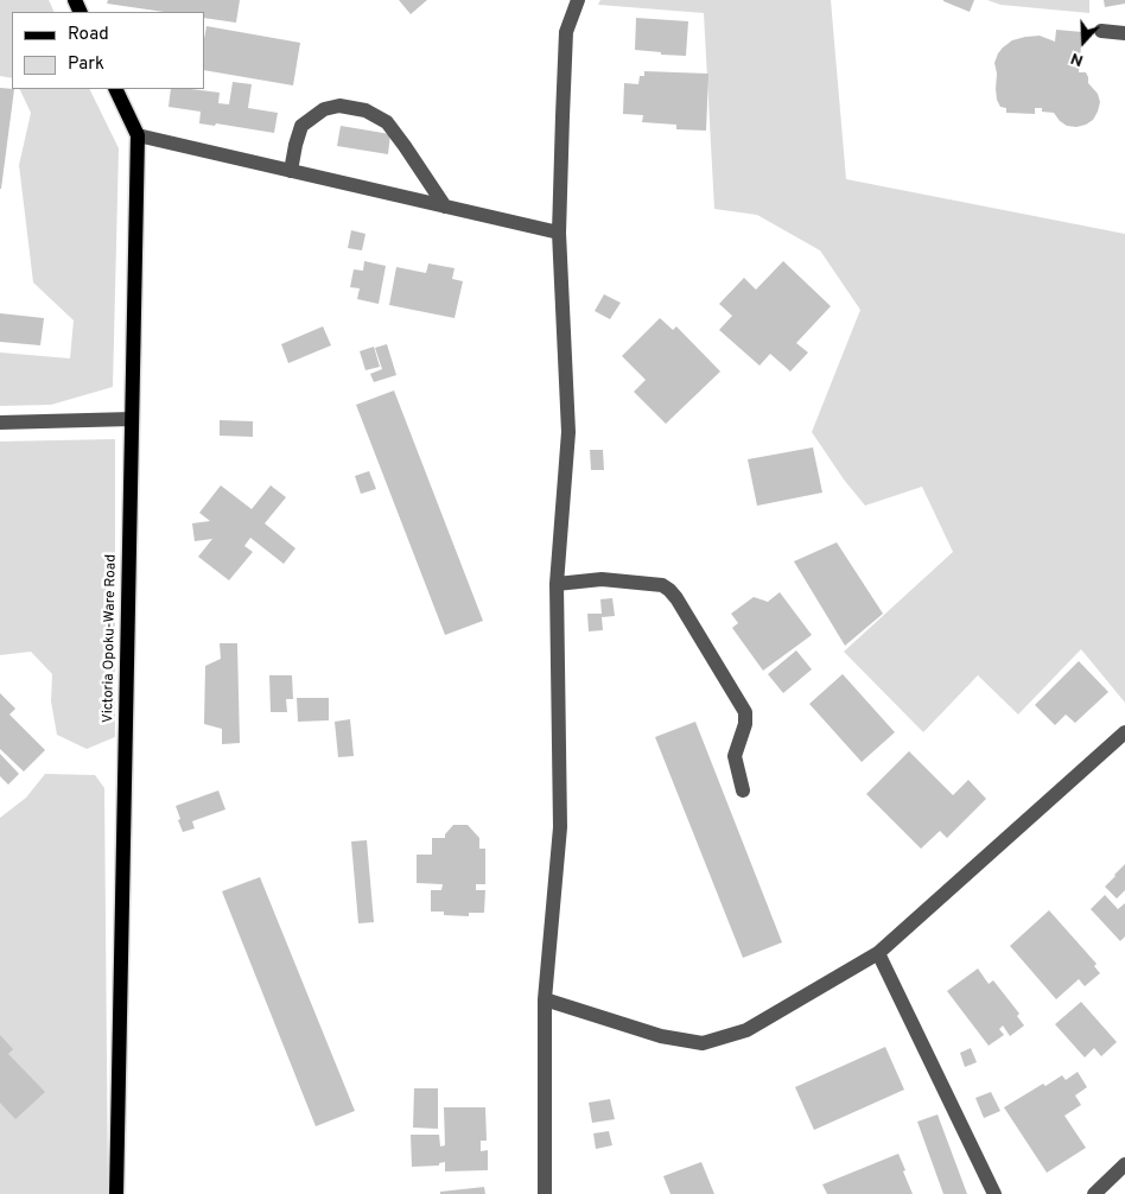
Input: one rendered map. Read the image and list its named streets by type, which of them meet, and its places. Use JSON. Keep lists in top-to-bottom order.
{
  "streets": {
    "main road": ["Victoria Opoku-Ware Road"]
  },
  "legend": ["Road", "Park"],
  "north": "bottom"
}
